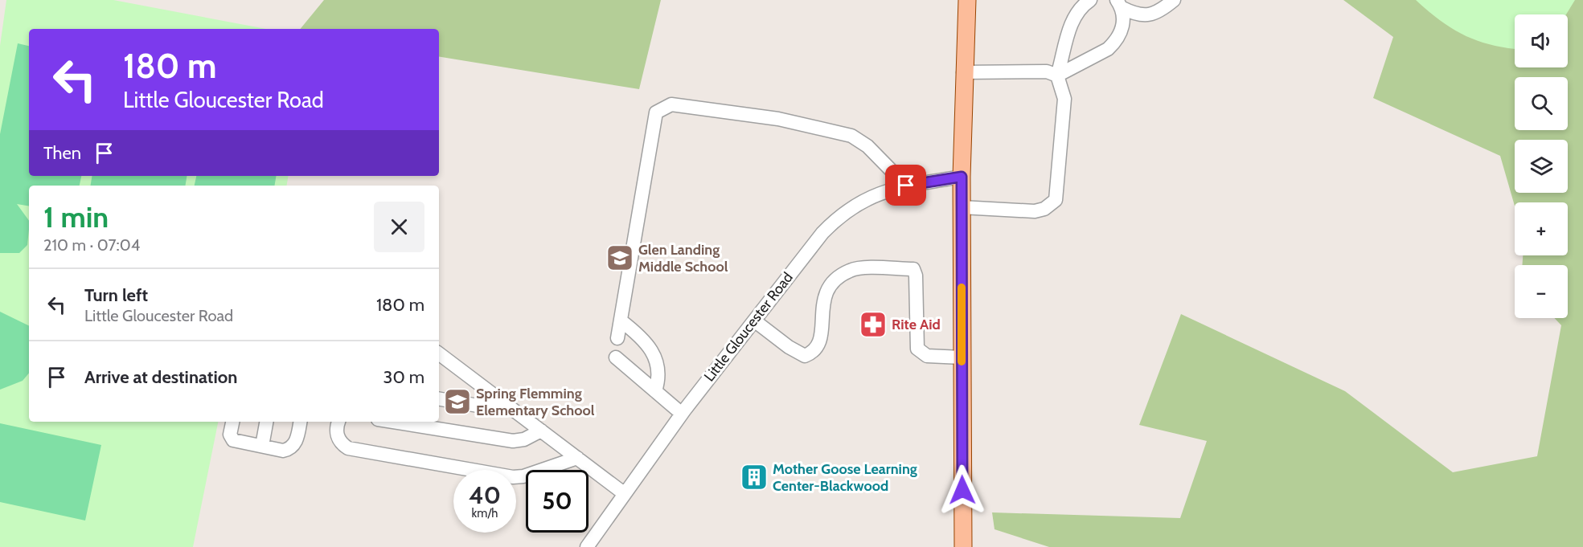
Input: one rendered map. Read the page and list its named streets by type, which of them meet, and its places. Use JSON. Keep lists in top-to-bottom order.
{
  "streets": {
    "street": ["Little Gloucester Road"]
  },
  "places": {
    "school or university": ["Glen Landing Middle School", "Spring Flemming Elementary School"],
    "pharmacy": ["Rite Aid"],
    "building": ["Mother Goose Learning Center-Blackwood"]
  },
  "page": {
    "map_buttons": ["+", "−"],
    "turn": ["180 m", "Little Gloucester Road"],
    "then": "Then",
    "heading": ["1 min", "210 m · 07:04"],
    "list": [
      {
        "name": "Turn left",
        "note": "Little Gloucester Road",
        "value": "180 m"
      },
      {
        "name": "Arrive at destination",
        "value": "30 m"
      }
    ],
    "speed": "40 km/h",
    "limit": "50"
  }
}
